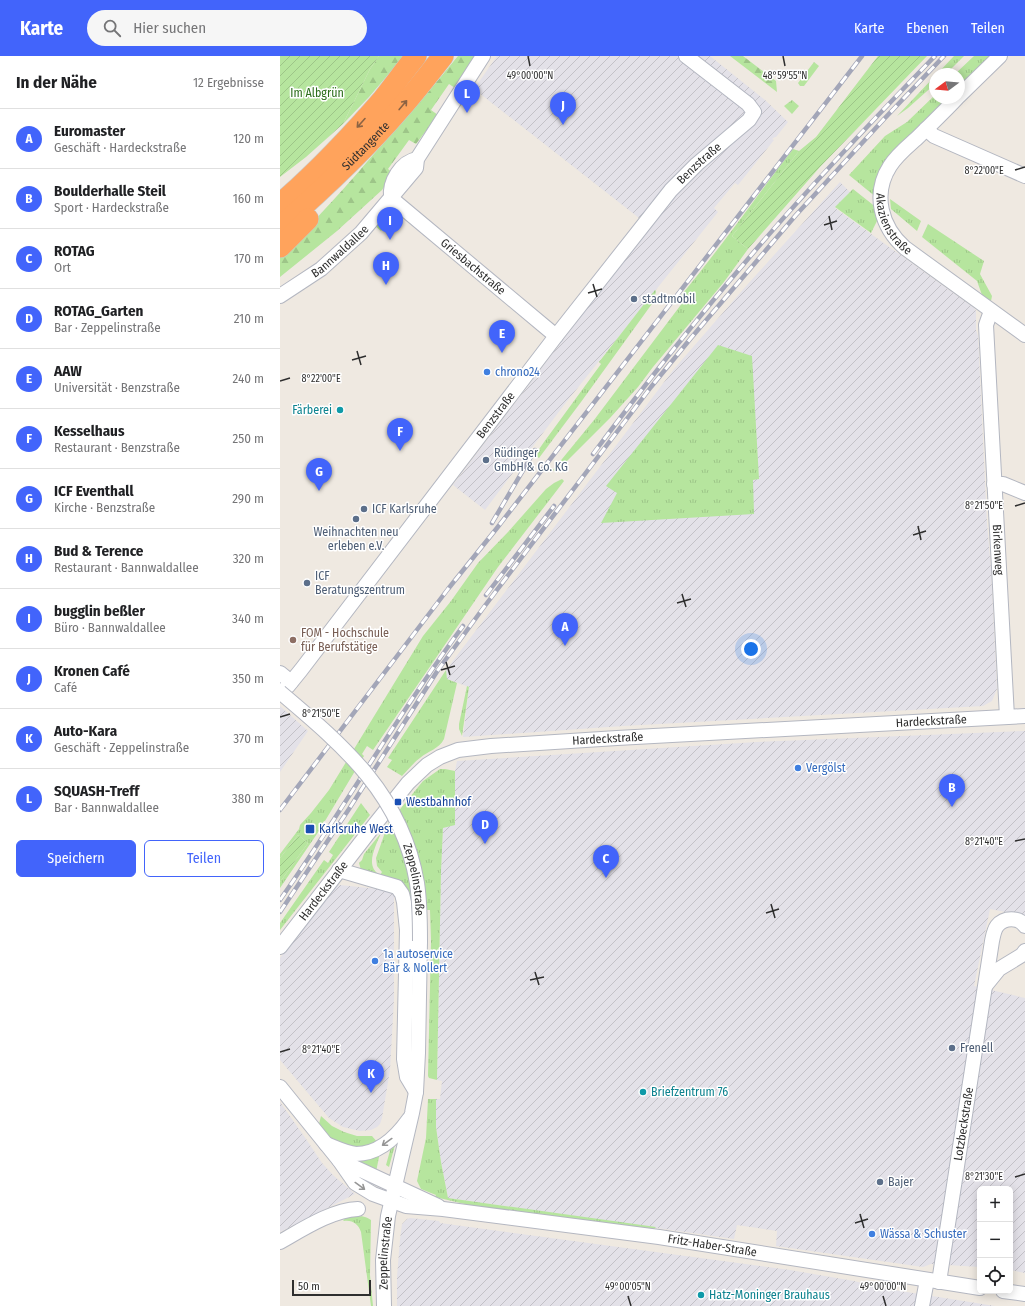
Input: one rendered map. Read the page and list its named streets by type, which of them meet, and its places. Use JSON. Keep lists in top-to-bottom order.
{
  "streets": {
    "highway": ["Südtangente"],
    "street": [
      "Benzstraße",
      "Akazienstraße",
      "Bannwaldallee",
      "Griesbachstraße",
      "Birkenweg",
      "Hardeckstraße",
      "Zeppelinstraße",
      "Lotzbeckstraße",
      "Fritz-Haber-Straße"
    ]
  },
  "crossings": [
    ["Benzstraße", "Griesbachstraße"],
    ["Benzstraße", "Zeppelinstraße"],
    ["Akazienstraße", "Birkenweg"],
    ["Bannwaldallee", "Griesbachstraße"],
    ["Birkenweg", "Hardeckstraße"],
    ["Hardeckstraße", "Zeppelinstraße"],
    ["Zeppelinstraße", "Fritz-Haber-Straße"],
    ["Lotzbeckstraße", "Fritz-Haber-Straße"]
  ],
  "parks": ["Im Albgrün"],
  "places": {
    "other": [
      "stadtmobil",
      "chrono24",
      "Färberei",
      "Rüdinger GmbH & Co. KG",
      "ICF Karlsruhe",
      "Weihnachten neu erleben e.V.",
      "ICF Beratungszentrum",
      "FOM - Hochschule für Berufstätige",
      "Vergölst",
      "1a autoservice Bär & Nollert",
      "Frenell",
      "Briefzentrum 76",
      "Bajer",
      "Wässa & Schuster",
      "Hatz-Moninger Brauhaus"
    ],
    "transit": ["Westbahnhof", "Karlsruhe West"]
  },
  "scale_bar": "50 m",
  "north": "left",
  "page": {
    "header": "Karte",
    "search": "Hier suchen",
    "nav": ["Karte", "Ebenen", "Teilen"],
    "heading": ["In der Nähe", "12 Ergebnisse"],
    "pins": [
      "L",
      "J",
      "I",
      "H",
      "E",
      "F",
      "G",
      "A",
      "B",
      "D",
      "C",
      "K"
    ],
    "list": [
      {
        "mark": "A",
        "name": "Euromaster",
        "note": "Geschäft · Hardeckstraße",
        "value": "120 m"
      },
      {
        "mark": "B",
        "name": "Boulderhalle Steil",
        "note": "Sport · Hardeckstraße",
        "value": "160 m"
      },
      {
        "mark": "C",
        "name": "ROTAG",
        "note": "Ort",
        "value": "170 m"
      },
      {
        "mark": "D",
        "name": "ROTAG_Garten",
        "note": "Bar · Zeppelinstraße",
        "value": "210 m"
      },
      {
        "mark": "E",
        "name": "AAW",
        "note": "Universität · Benzstraße",
        "value": "240 m"
      },
      {
        "mark": "F",
        "name": "Kesselhaus",
        "note": "Restaurant · Benzstraße",
        "value": "250 m"
      },
      {
        "mark": "G",
        "name": "ICF Eventhall",
        "note": "Kirche · Benzstraße",
        "value": "290 m"
      },
      {
        "mark": "H",
        "name": "Bud & Terence",
        "note": "Restaurant · Bannwaldallee",
        "value": "320 m"
      },
      {
        "mark": "I",
        "name": "bugglin beßler",
        "note": "Büro · Bannwaldallee",
        "value": "340 m"
      },
      {
        "mark": "J",
        "name": "Kronen Café",
        "note": "Café",
        "value": "350 m"
      },
      {
        "mark": "K",
        "name": "Auto-Kara",
        "note": "Geschäft · Zeppelinstraße",
        "value": "370 m"
      },
      {
        "mark": "L",
        "name": "SQUASH-Treff",
        "note": "Bar · Bannwaldallee",
        "value": "380 m"
      }
    ],
    "buttons": ["Speichern", "Teilen"],
    "map_buttons": ["+", "−"],
    "scale": "50 m"
  },
  "coordinates": [
    "49°00'00\"N",
    "48°59'55\"N",
    "8°22'00\"E",
    "8°21'50\"E",
    "8°21'40\"E",
    "8°21'30\"E",
    "49°00'05\"N"
  ]
}
